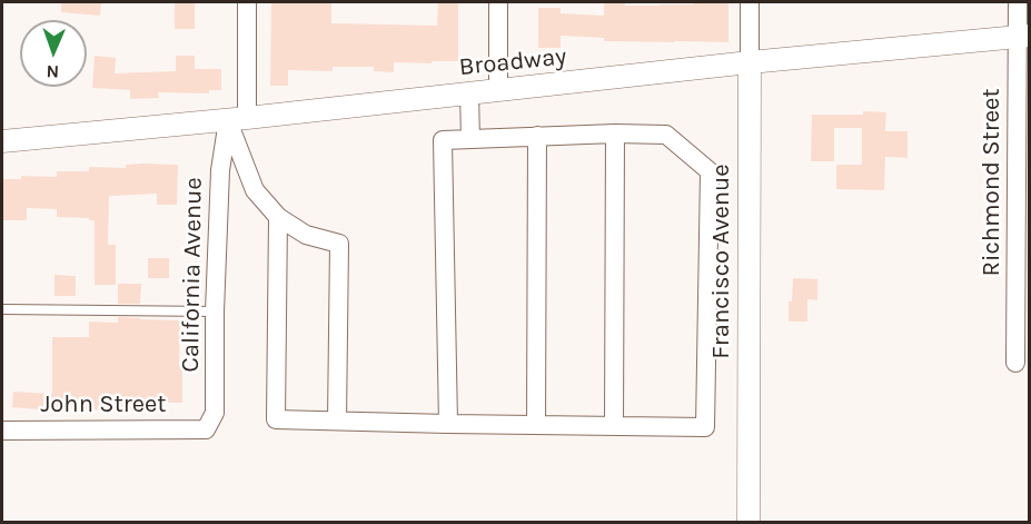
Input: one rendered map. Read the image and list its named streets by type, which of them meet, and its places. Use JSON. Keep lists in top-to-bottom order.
{
  "streets": {
    "street": [
      "Broadway",
      "Richmond Street",
      "Francisco Avenue",
      "California Avenue",
      "John Street"
    ]
  },
  "crossings": [
    ["Broadway", "Richmond Street"],
    ["Broadway", "Francisco Avenue"],
    ["Broadway", "California Avenue"],
    ["California Avenue", "John Street"]
  ],
  "north": "bottom"
}
